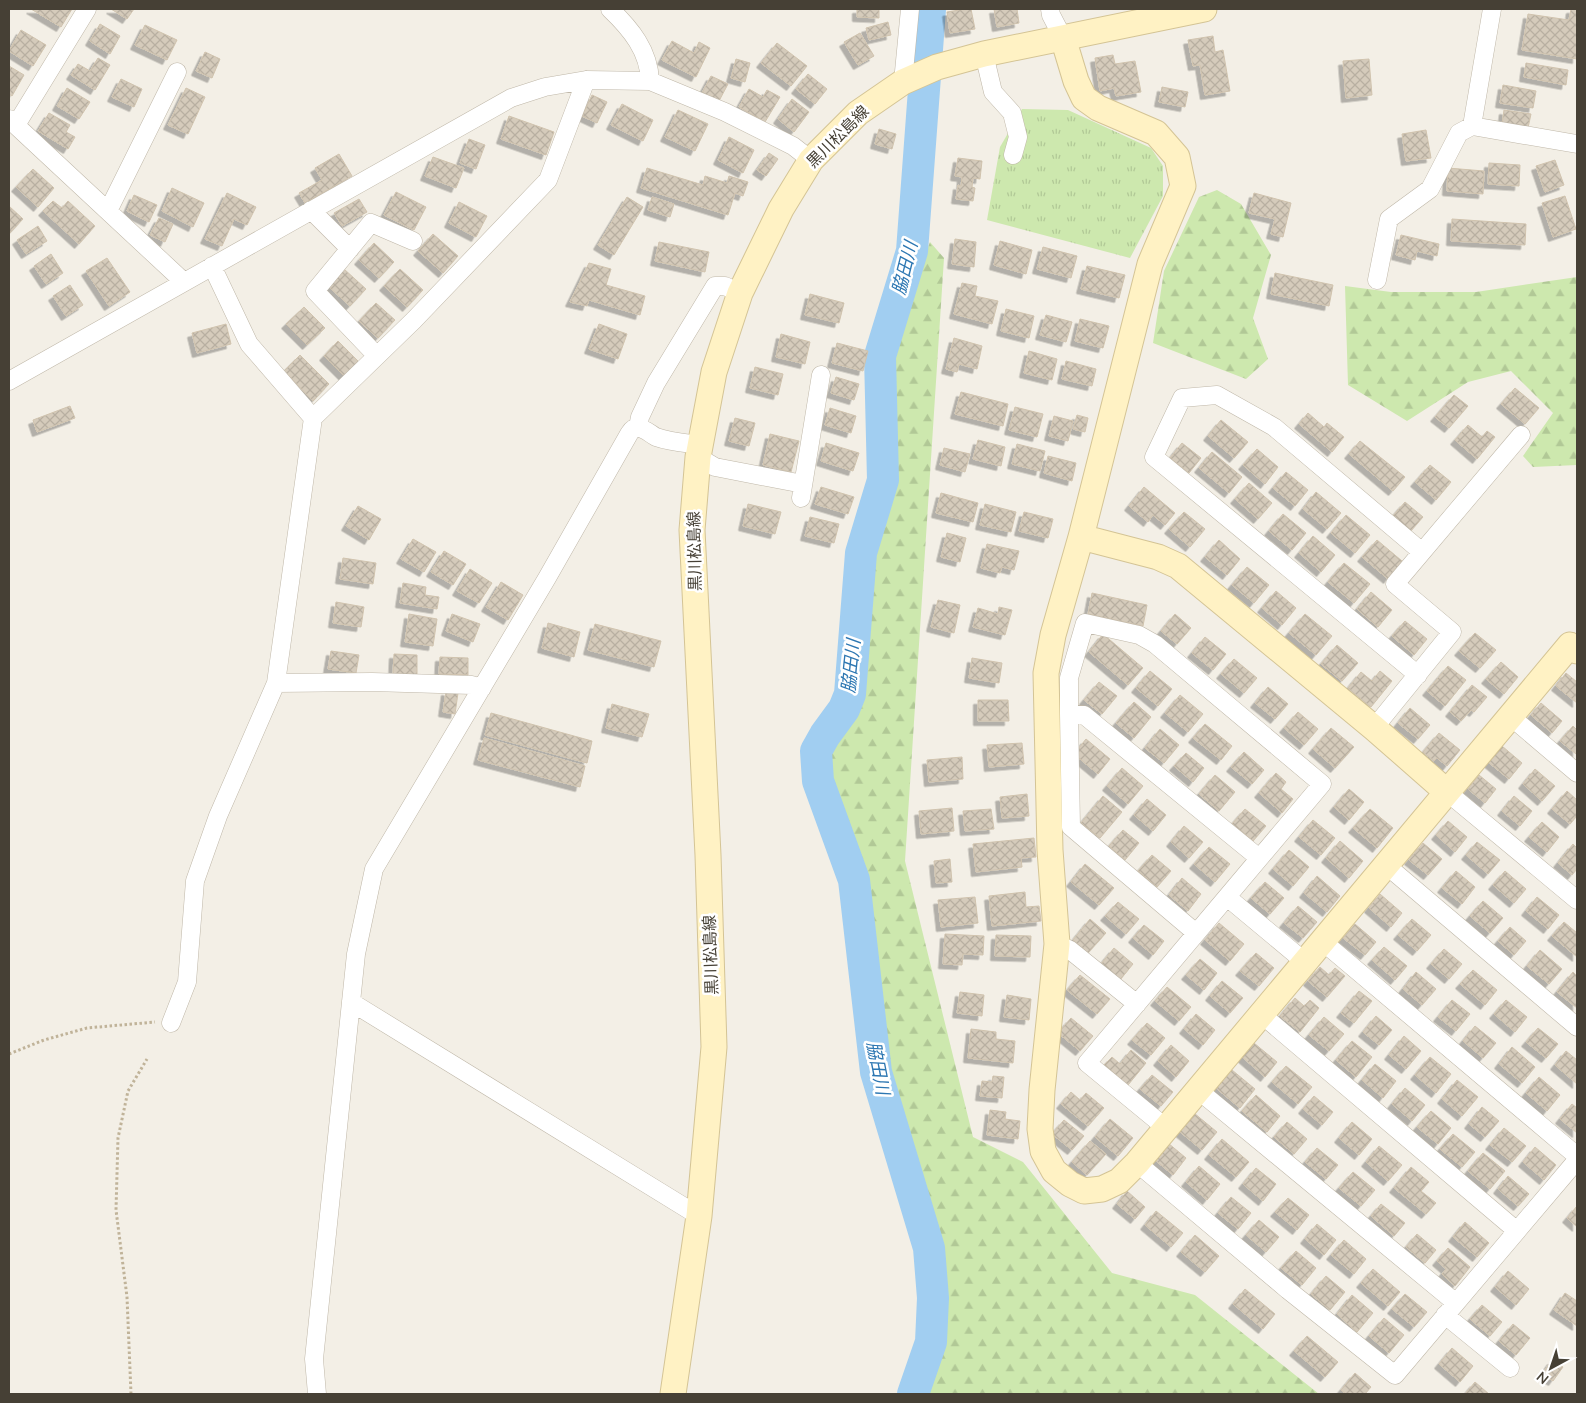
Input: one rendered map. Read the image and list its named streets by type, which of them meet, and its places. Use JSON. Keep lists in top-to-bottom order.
{
  "streets": {
    "street": ["黒川松島線"]
  },
  "water": ["脇田川"],
  "north": "bottom left"
}
